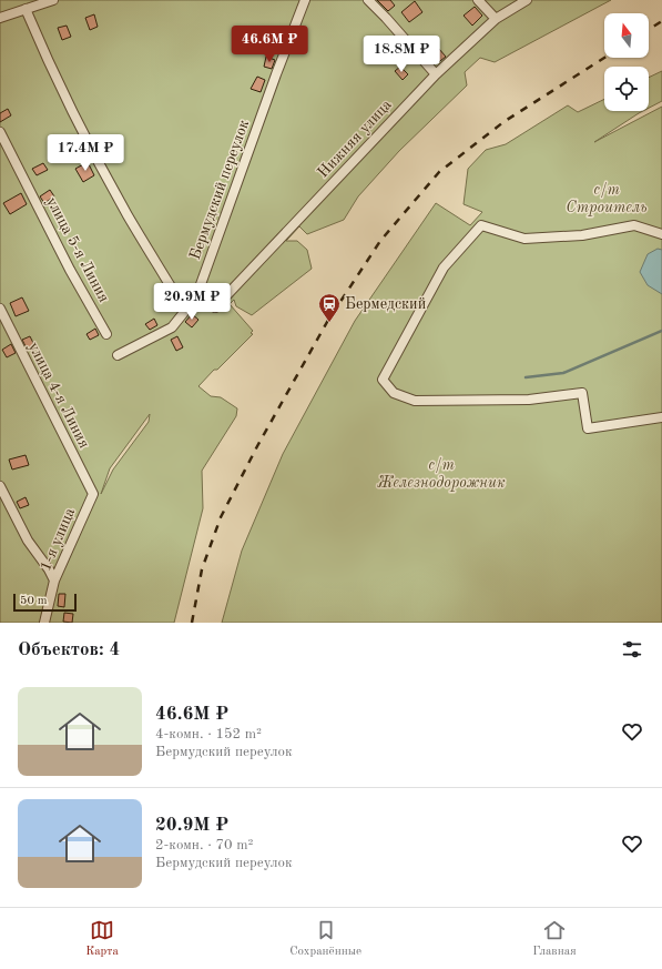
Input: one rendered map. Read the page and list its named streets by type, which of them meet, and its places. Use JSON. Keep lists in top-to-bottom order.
{
  "streets": {
    "street": [
      "Нижняя улица",
      "Бермудский переулок",
      "улица 5-я Линия",
      "улица 4-я Линия",
      "1-я улица"
    ]
  },
  "crossings": [
    ["улица 4-я Линия", "1-я улица"]
  ],
  "parks": ["с/т Строитель", "с/т Железнодорожник"],
  "places": {
    "station": ["Бермедский"]
  },
  "scale_bar": "50 m",
  "north": "top",
  "page": {
    "price": [
      "46.6M ₽",
      "18.8M ₽",
      "17.4M ₽",
      "20.9M ₽"
    ],
    "scale": "50 m",
    "heading": "Объектов: 4",
    "list": [
      {
        "name": "46.6M ₽",
        "note": "4-комн. · 152 m² · Бермудский переулок"
      },
      {
        "name": "20.9M ₽",
        "note": "2-комн. · 70 m² · Бермудский переулок"
      }
    ],
    "tabs": ["Карта", "Сохранённые", "Главная"]
  }
}
